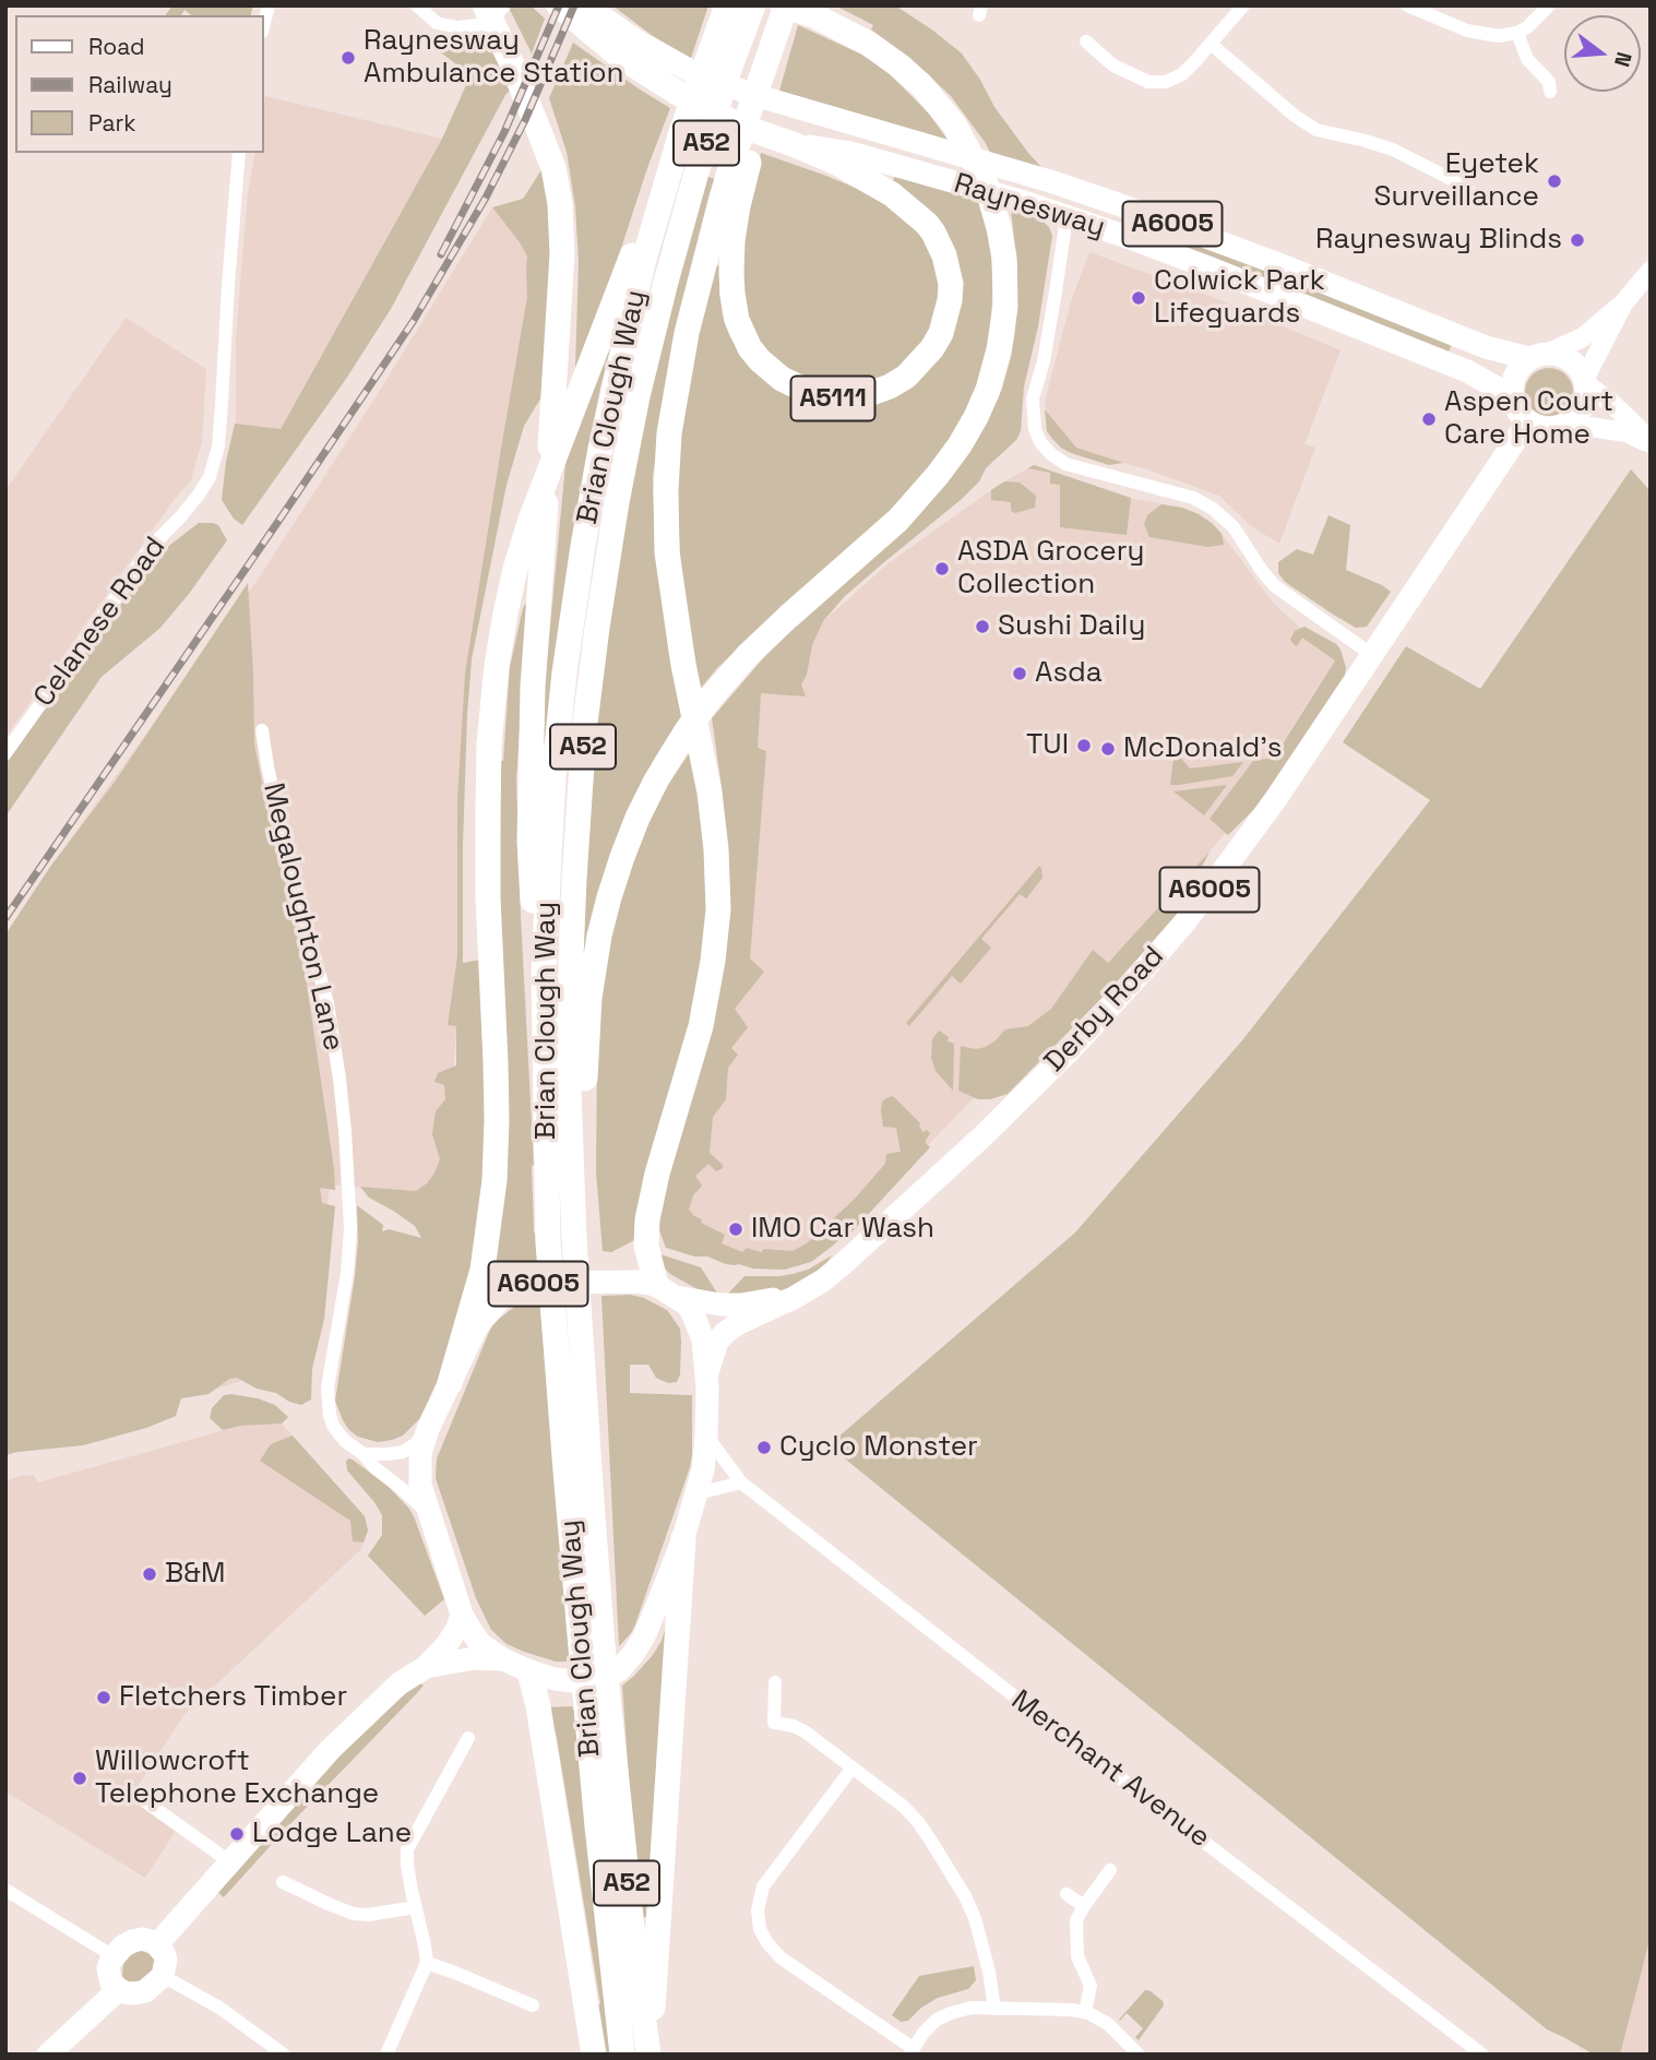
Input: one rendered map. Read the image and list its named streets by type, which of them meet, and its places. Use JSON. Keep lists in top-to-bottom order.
{
  "streets": {
    "highway": [
      "A52",
      "Raynesway",
      "A5111",
      "Brian Clough Way"
    ],
    "main road": ["A6005", "Derby Road"],
    "street": ["Celanese Road", "Megaloughton Lane", "Merchant Avenue"]
  },
  "crossings": [
    ["Raynesway", "A6005"],
    ["Raynesway", "A5111"],
    ["Raynesway", "Derby Road"],
    ["A6005", "Megaloughton Lane"],
    ["A6005", "Derby Road"],
    ["A6005", "Merchant Avenue"]
  ],
  "places": [
    "Raynesway Ambulance Station",
    "Eyetek Surveillance",
    "Raynesway Blinds",
    "Colwick Park Lifeguards",
    "Aspen Court Care Home",
    "ASDA Grocery Collection",
    "Sushi Daily",
    "Asda",
    "TUI",
    "McDonald's",
    "IMO Car Wash",
    "Cyclo Monster",
    "B&M",
    "Fletchers Timber",
    "Willowcroft Telephone Exchange",
    "Lodge Lane"
  ],
  "legend": ["Road", "Railway", "Park"],
  "north": "right"
}
